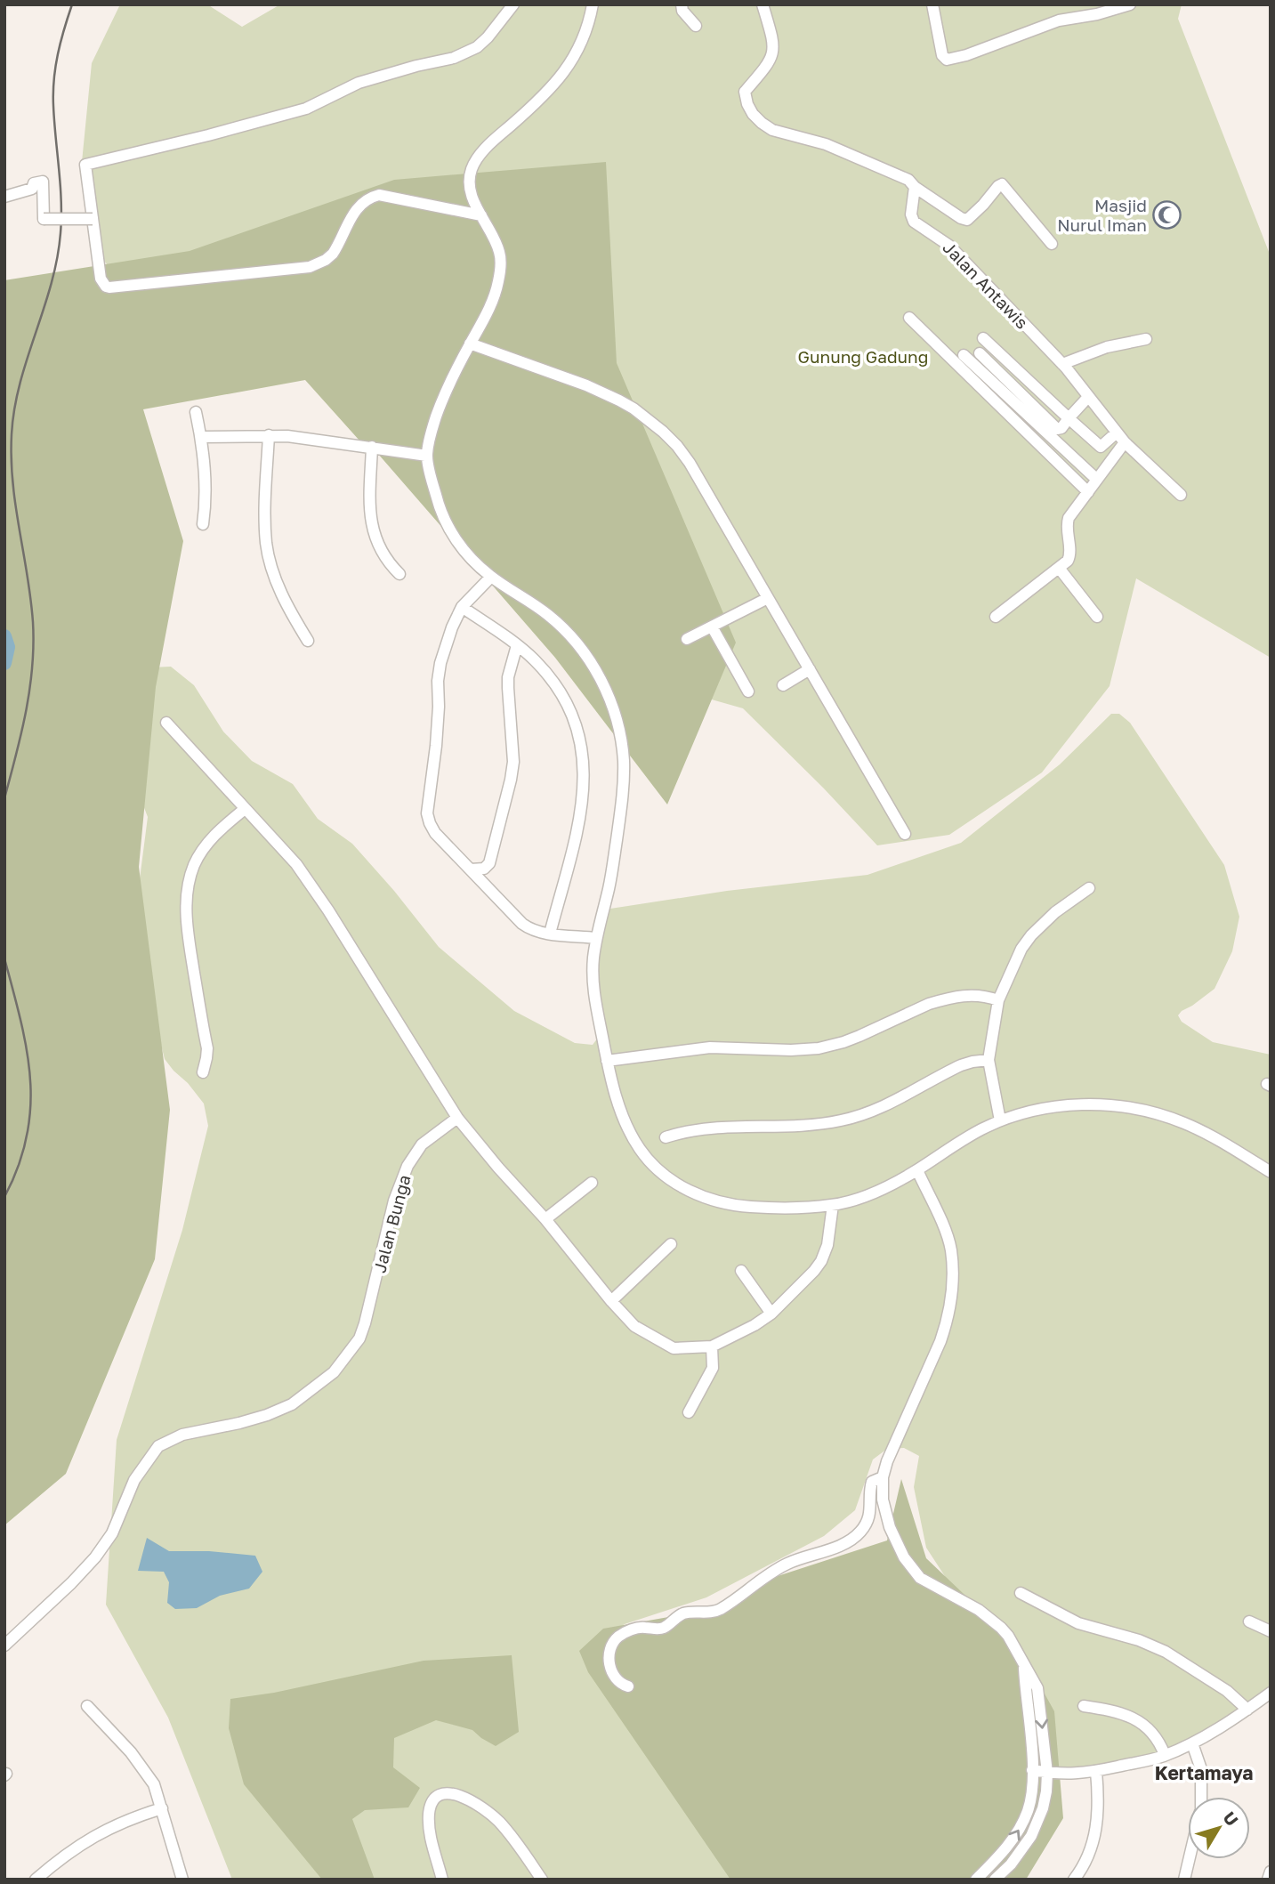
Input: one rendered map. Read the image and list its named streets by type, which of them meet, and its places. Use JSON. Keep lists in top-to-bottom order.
{
  "streets": {
    "street": ["Jalan Antawis", "Jalan Bunga"]
  },
  "districts": ["Kertamaya"],
  "parks": ["Gunung Gadung"],
  "places": {
    "mosque": ["Masjid Nurul Iman"]
  },
  "north": "top right"
}
